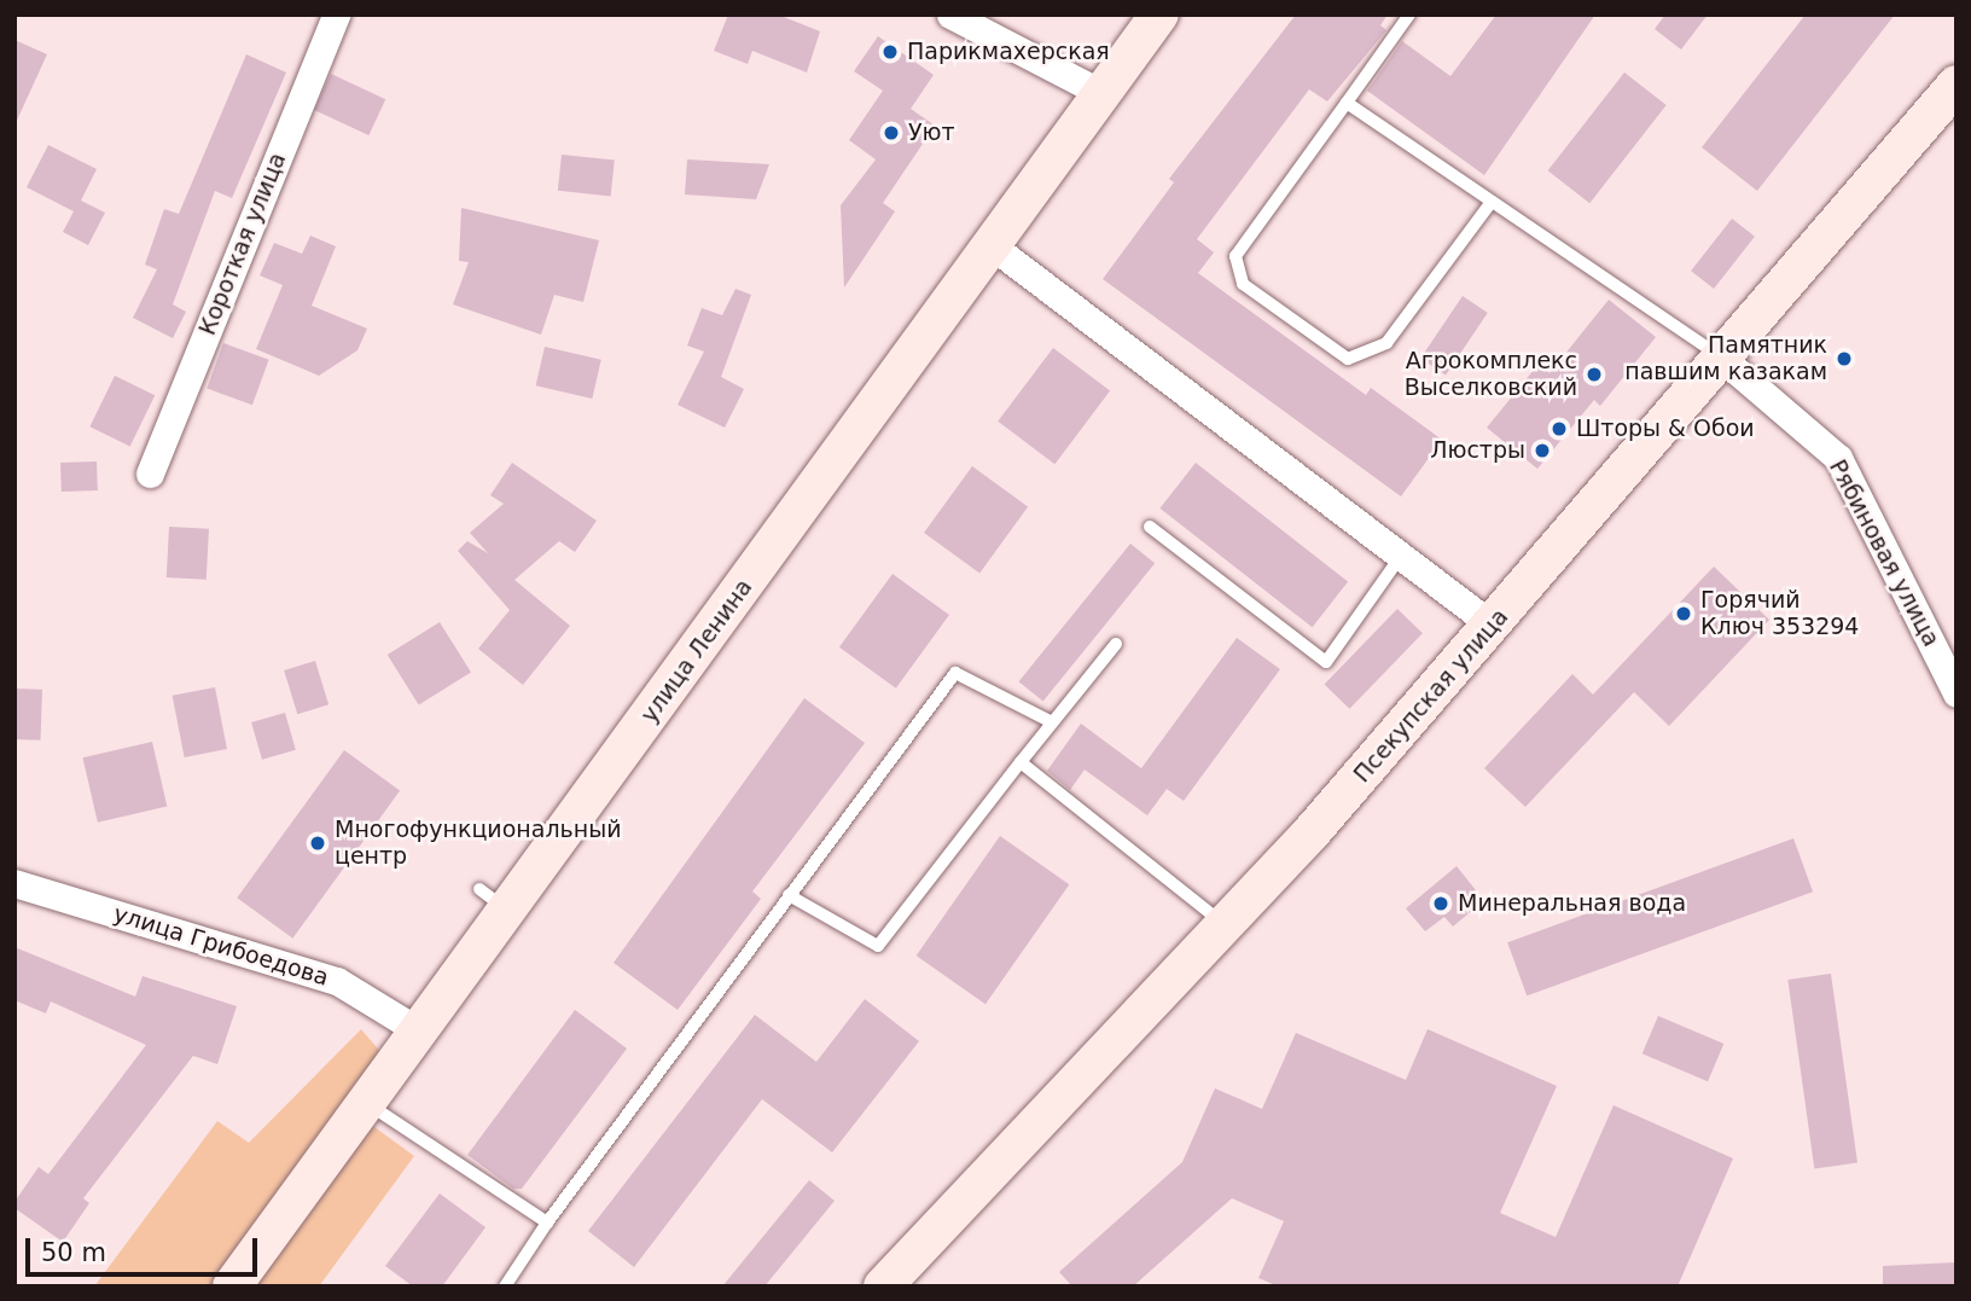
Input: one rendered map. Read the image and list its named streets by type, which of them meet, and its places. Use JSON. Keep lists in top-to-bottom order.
{
  "streets": {
    "street": [
      "Короткая улица",
      "Рябиновая улица",
      "улица Ленина",
      "Псекупская улица",
      "улица Грибоедова"
    ]
  },
  "crossings": [
    ["Рябиновая улица", "Псекупская улица"],
    ["улица Ленина", "улица Грибоедова"]
  ],
  "places": [
    "Парикмахерская",
    "Уют",
    "Памятник павшим казакам",
    "Агрокомплекс Выселковский",
    "Шторы & Обои",
    "Люстры",
    "Горячий Ключ 353294",
    "Многофункциональный центр",
    "Минеральная вода"
  ],
  "scale_bar": "50 m"
}
